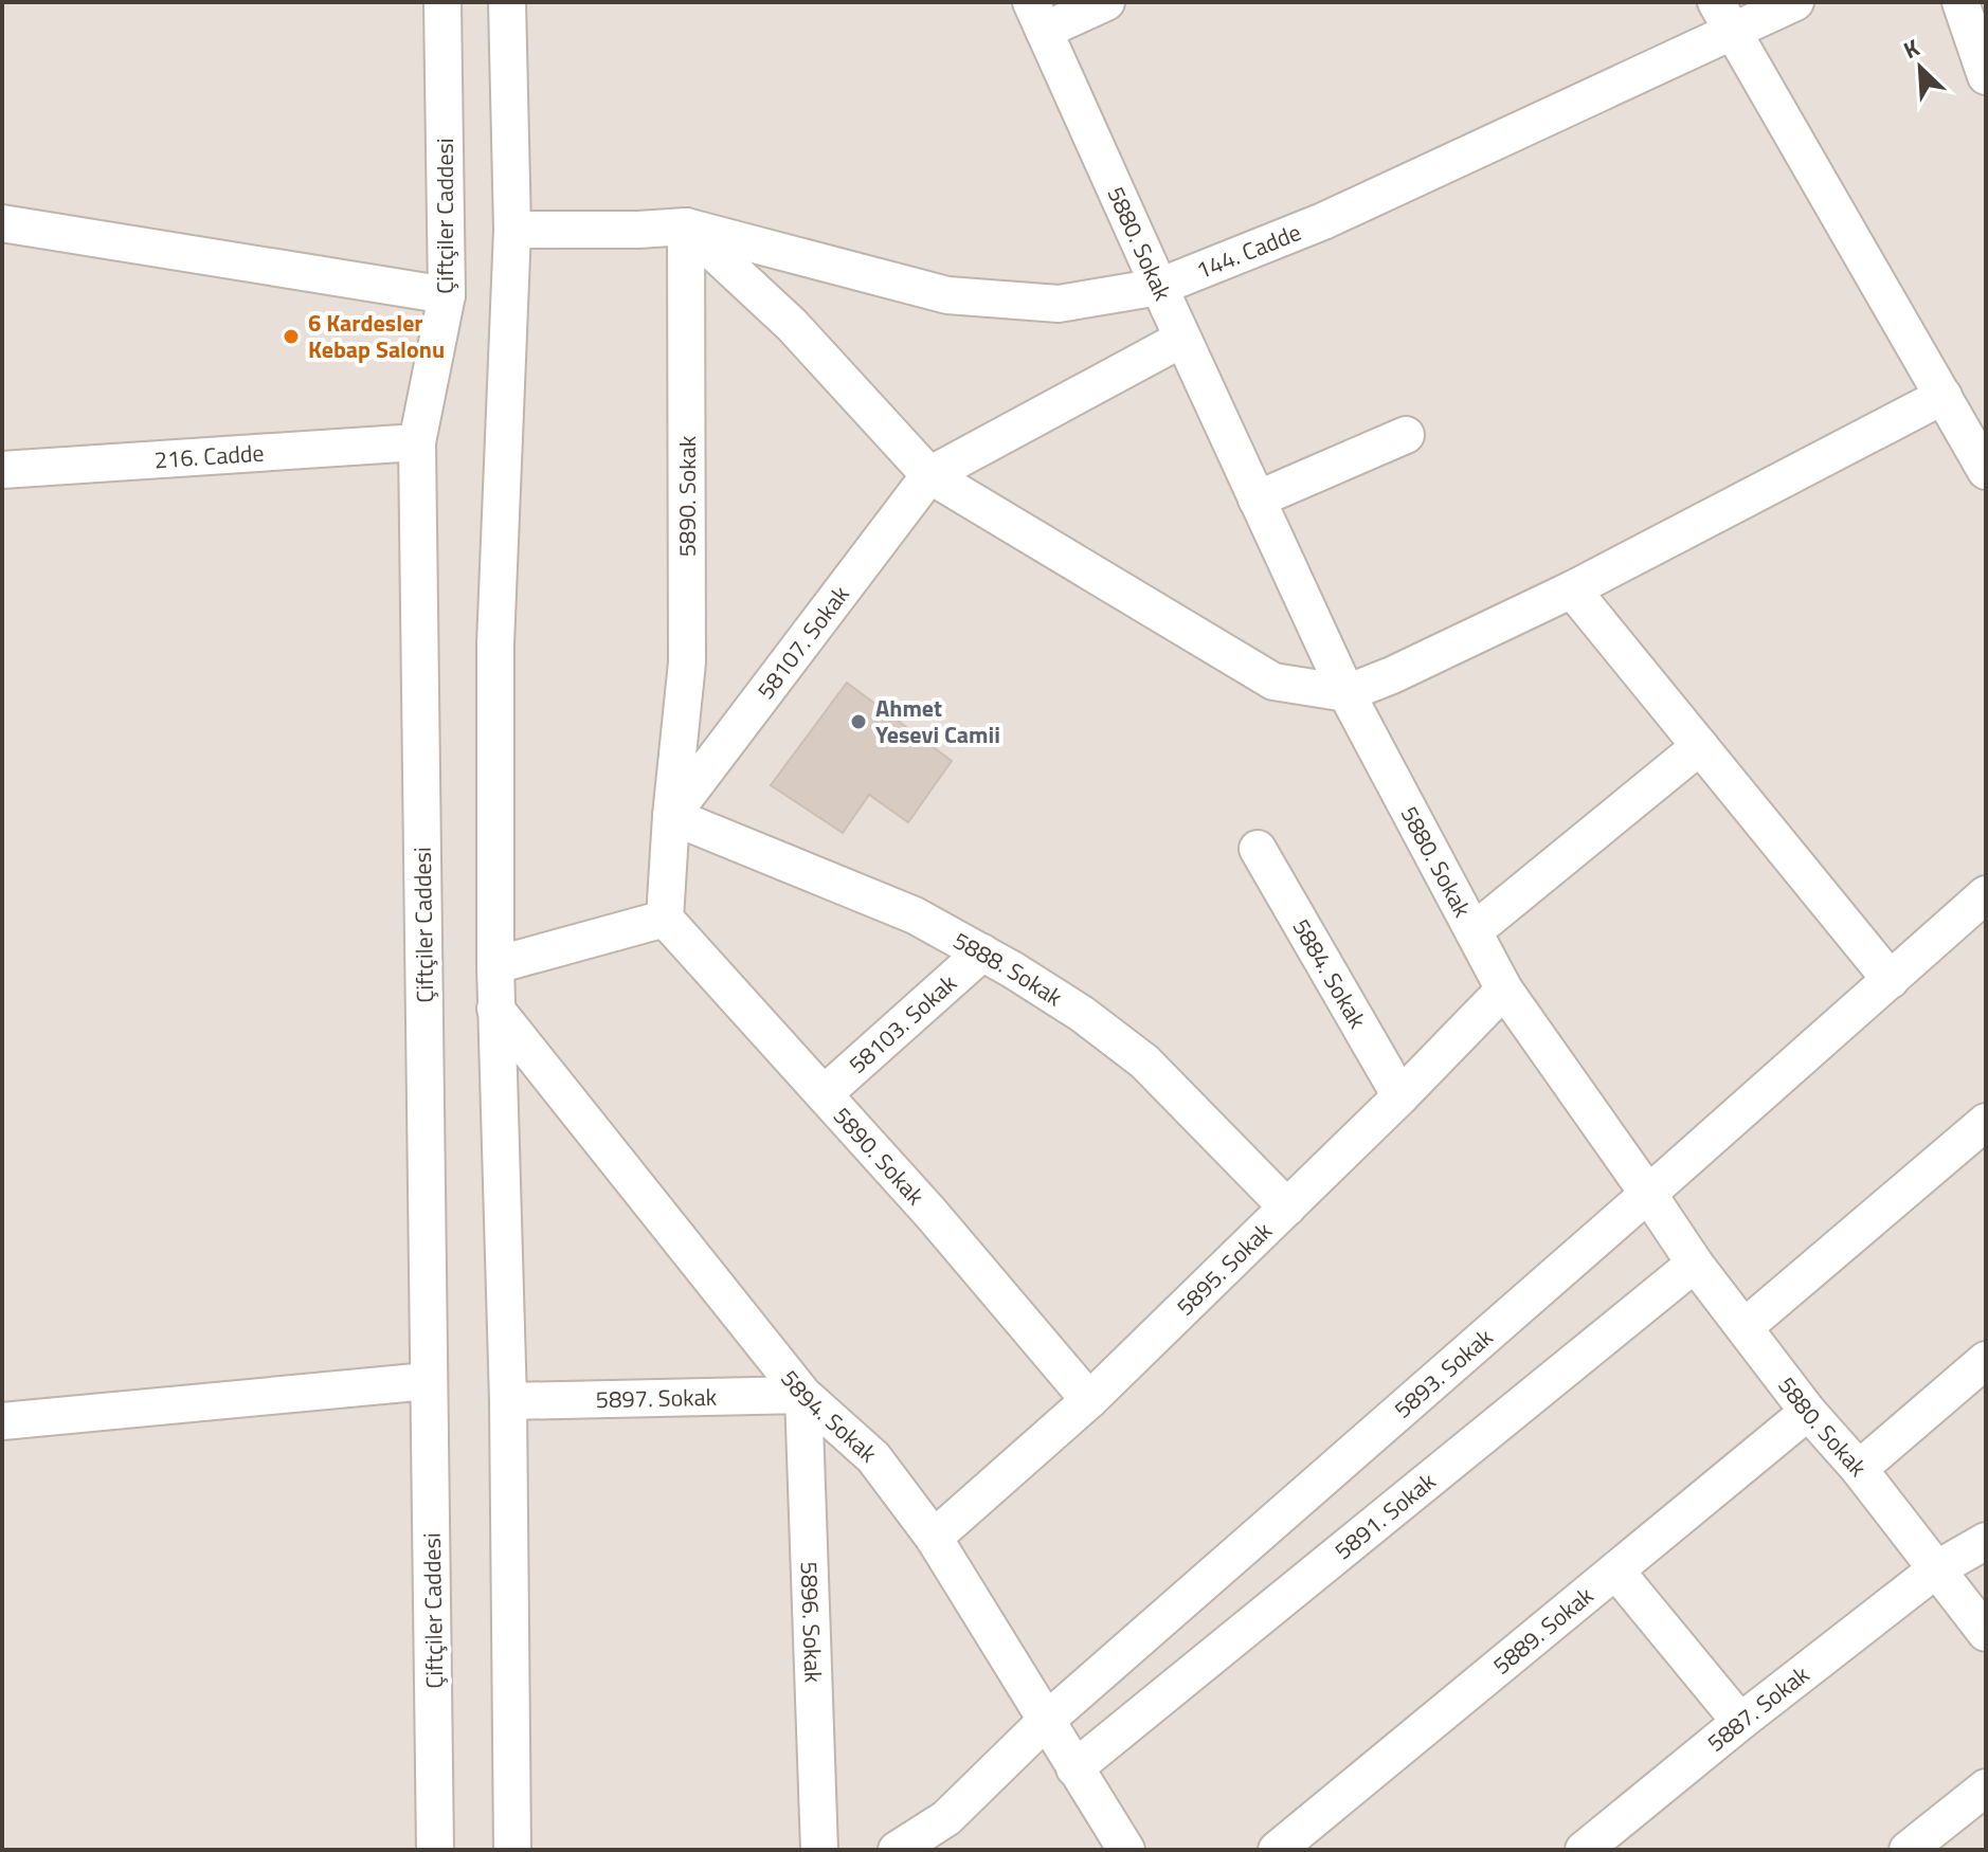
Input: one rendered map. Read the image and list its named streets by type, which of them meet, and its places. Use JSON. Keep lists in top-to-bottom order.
{
  "streets": {
    "street": [
      "Çiftçiler Caddesi",
      "5880. Sokak",
      "144. Cadde",
      "216. Cadde",
      "5890. Sokak",
      "58107. Sokak",
      "5888. Sokak",
      "5884. Sokak",
      "58103. Sokak",
      "5895. Sokak",
      "5893. Sokak",
      "5897. Sokak",
      "5894. Sokak",
      "5891. Sokak",
      "5896. Sokak",
      "5889. Sokak",
      "5887. Sokak"
    ]
  },
  "crossings": [
    ["Çiftçiler Caddesi", "216. Cadde"],
    ["5880. Sokak", "144. Cadde"],
    ["5880. Sokak", "58107. Sokak"],
    ["5880. Sokak", "5895. Sokak"],
    ["5880. Sokak", "5893. Sokak"],
    ["5880. Sokak", "5891. Sokak"],
    ["5880. Sokak", "5889. Sokak"],
    ["5880. Sokak", "5887. Sokak"],
    ["144. Cadde", "5890. Sokak"],
    ["5890. Sokak", "58107. Sokak"],
    ["5890. Sokak", "5888. Sokak"],
    ["5890. Sokak", "58103. Sokak"],
    ["5890. Sokak", "5895. Sokak"],
    ["58107. Sokak", "5888. Sokak"],
    ["5888. Sokak", "58103. Sokak"],
    ["5888. Sokak", "5895. Sokak"],
    ["5884. Sokak", "5895. Sokak"],
    ["5895. Sokak", "5894. Sokak"],
    ["5893. Sokak", "5894. Sokak"],
    ["5897. Sokak", "5894. Sokak"],
    ["5897. Sokak", "5896. Sokak"],
    ["5894. Sokak", "5891. Sokak"],
    ["5894. Sokak", "5896. Sokak"]
  ],
  "places": ["6 Kardesler Kebap Salonu", "Ahmet Yesevi Camii"],
  "north": "top left"
}
